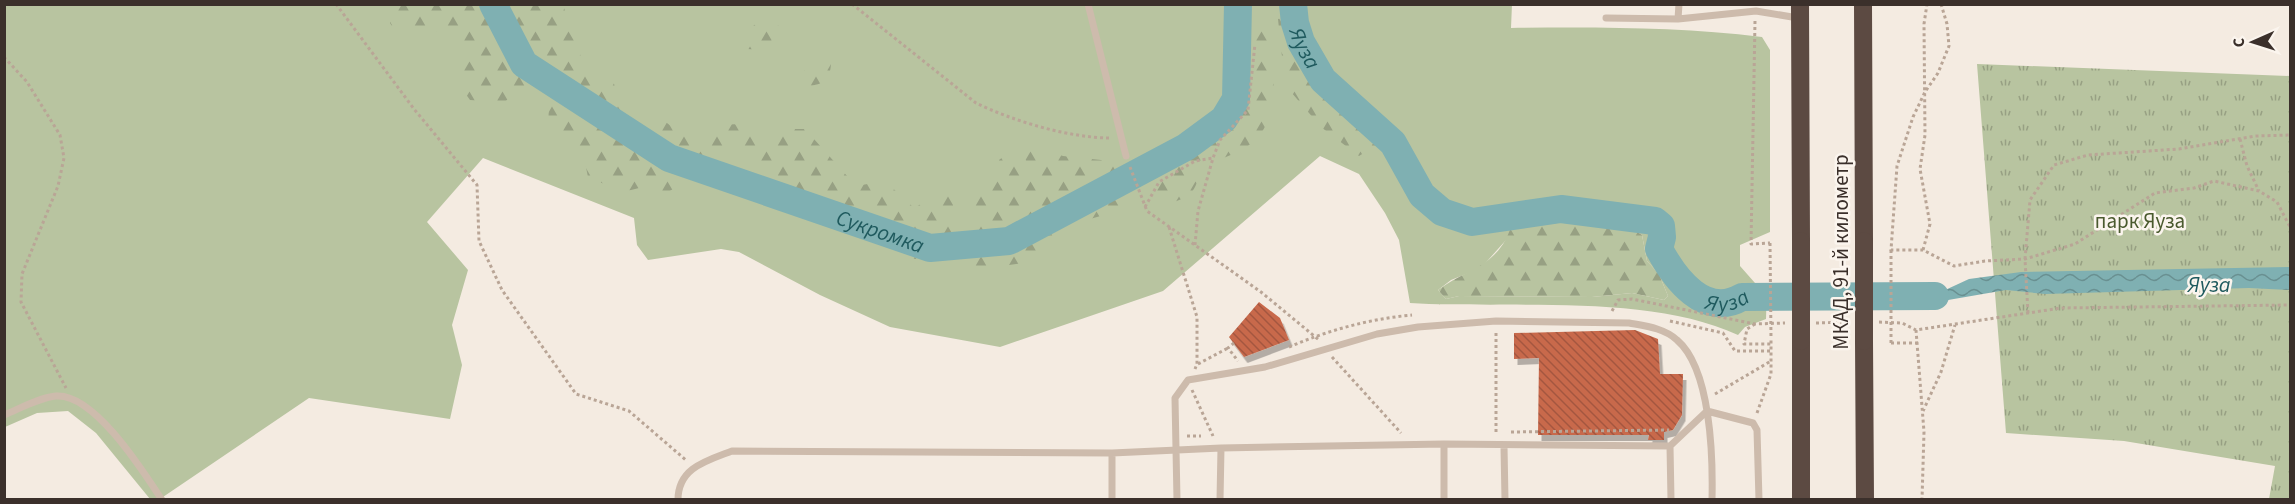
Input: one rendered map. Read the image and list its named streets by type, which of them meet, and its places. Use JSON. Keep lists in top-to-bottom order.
{
  "streets": {
    "highway": ["МКАД, 91-й километр"]
  },
  "water": ["Яуза", "Сукромка"],
  "parks": ["парк Яуза"],
  "north": "left"
}
